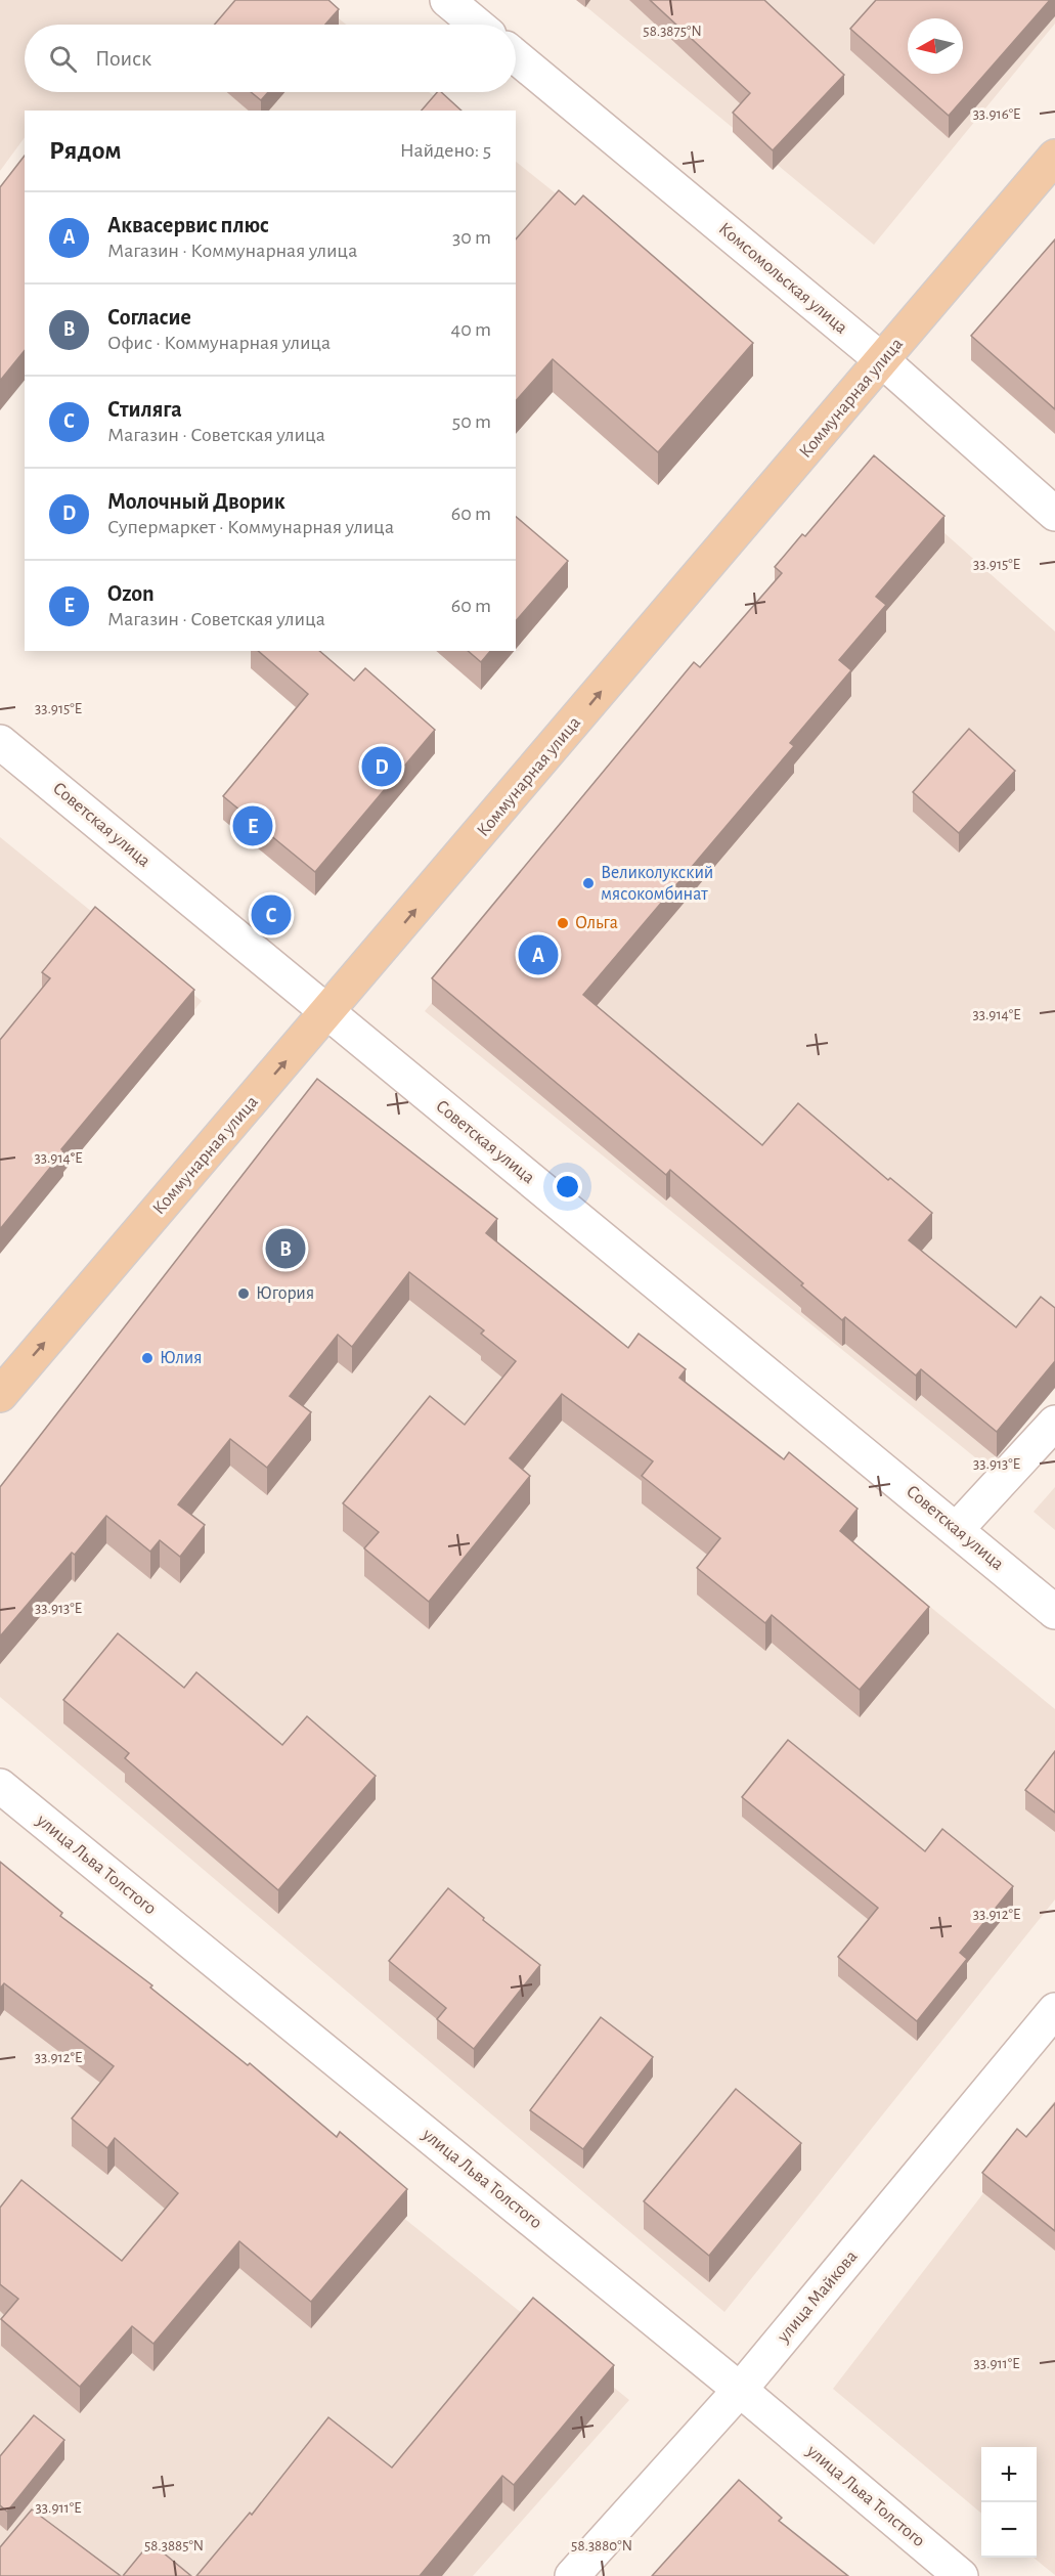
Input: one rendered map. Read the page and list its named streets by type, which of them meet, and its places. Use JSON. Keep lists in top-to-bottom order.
{
  "streets": {
    "main road": ["Коммунарная улица"],
    "street": [
      "Комсомольская улица",
      "Советская улица",
      "улица Льва Толстого",
      "улица Майкова"
    ]
  },
  "crossings": [
    ["Комсомольская улица", "Коммунарная улица"],
    ["Коммунарная улица", "Советская улица"],
    ["улица Льва Толстого", "улица Майкова"]
  ],
  "one_way": ["Коммунарная улица"],
  "places": [
    "Великолукский мясокомбинат",
    "Ольга",
    "Югория",
    "Юлия"
  ],
  "north": "left",
  "page": {
    "search": "Поиск",
    "heading": ["Рядом", "Найдено: 5"],
    "list": [
      {
        "mark": "A",
        "name": "Аквасервис плюс",
        "note": "Магазин · Коммунарная улица",
        "value": "30 m"
      },
      {
        "mark": "B",
        "name": "Согласие",
        "note": "Офис · Коммунарная улица",
        "value": "40 m"
      },
      {
        "mark": "C",
        "name": "Стиляга",
        "note": "Магазин · Советская улица",
        "value": "50 m"
      },
      {
        "mark": "D",
        "name": "Молочный Дворик",
        "note": "Супермаркет · Коммунарная улица",
        "value": "60 m"
      },
      {
        "mark": "E",
        "name": "Ozon",
        "note": "Магазин · Советская улица",
        "value": "60 m"
      }
    ],
    "pins": [
      "D",
      "E",
      "C",
      "A",
      "B"
    ],
    "map_buttons": ["+", "−"]
  },
  "coordinates": [
    "58.3875°N",
    "33.916°E",
    "33.915°E",
    "33.914°E",
    "33.913°E",
    "33.912°E",
    "33.911°E",
    "58.3885°N",
    "58.3880°N"
  ]
}
